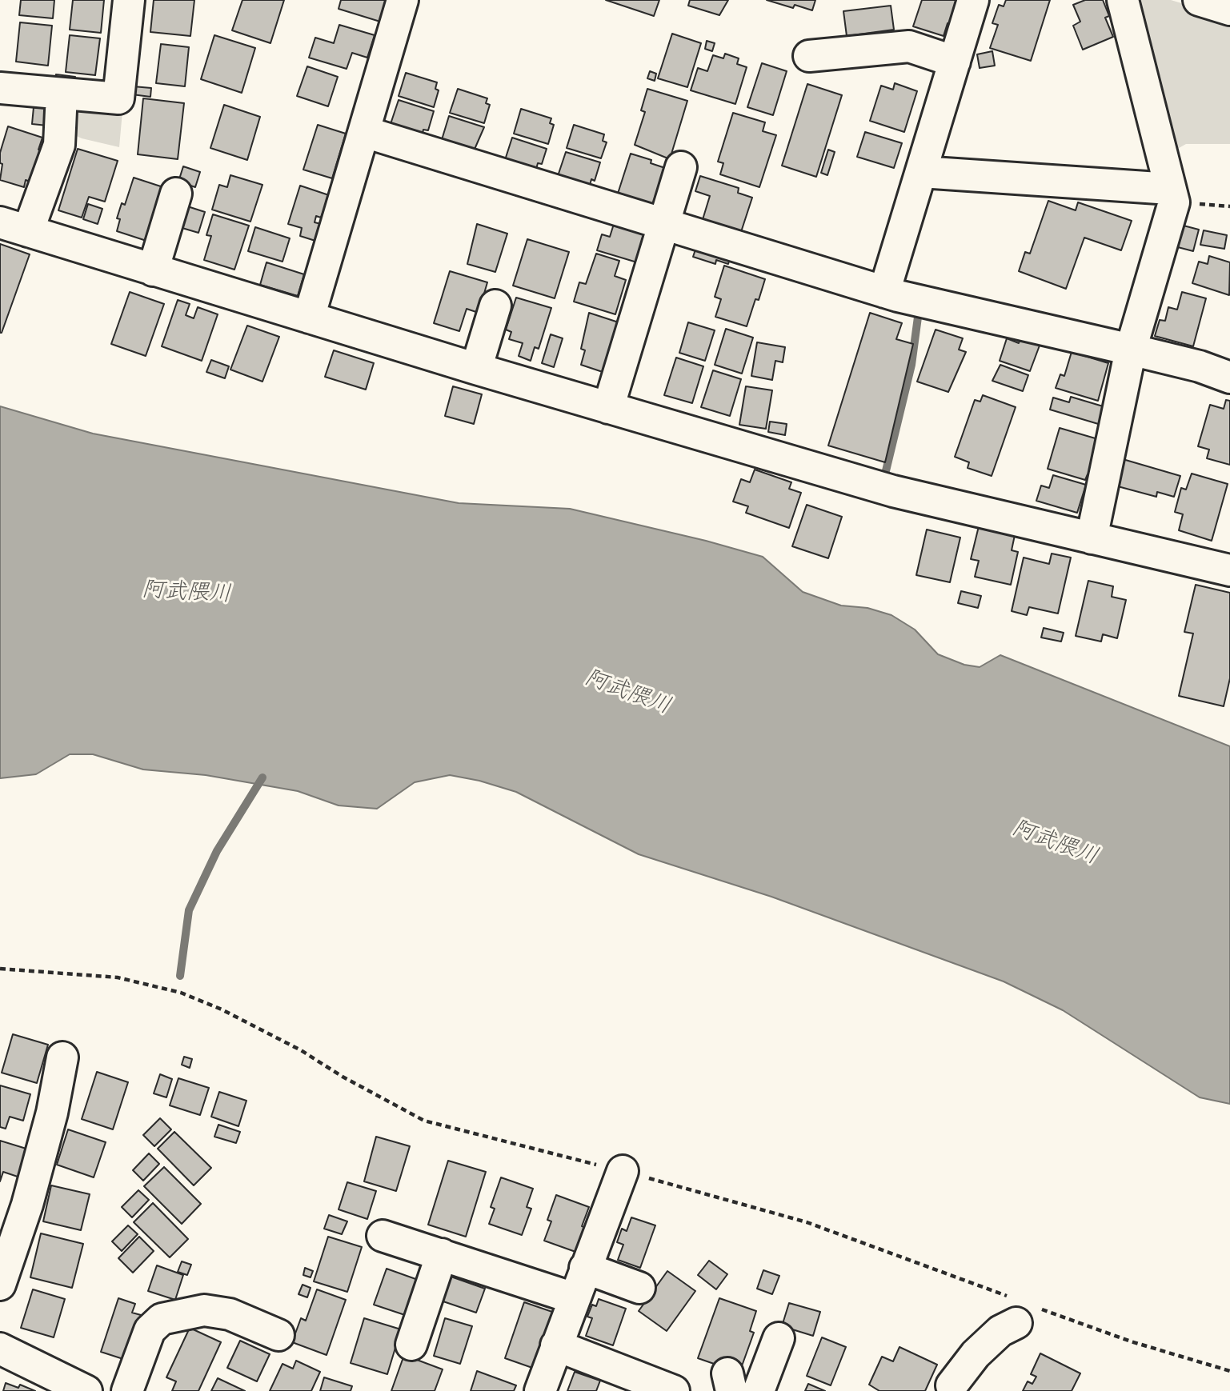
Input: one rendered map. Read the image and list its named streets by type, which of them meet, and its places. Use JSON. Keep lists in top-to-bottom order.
{
  "water": ["阿武隈川"]
}
